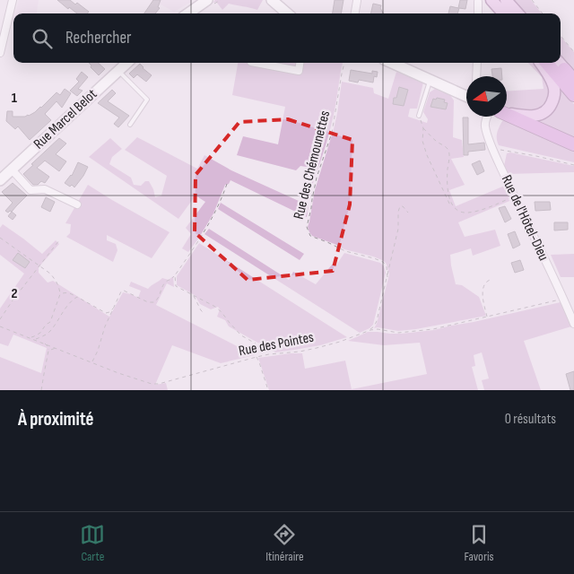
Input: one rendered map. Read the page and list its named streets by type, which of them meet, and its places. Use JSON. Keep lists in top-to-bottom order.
{
  "streets": {
    "main road": ["Rue Marcel Belot"],
    "street": ["Rue de l'Hôtel-Dieu"],
    "path": ["Rue des Chémounettes", "Rue des Pointes"]
  },
  "crossings": [
    ["Rue de l'Hôtel-Dieu", "Rue des Pointes"]
  ],
  "north": "left",
  "page": {
    "search": "Rechercher",
    "heading": ["À proximité", "0 résultats"],
    "nav": ["Carte", "Itinéraire", "Favoris"]
  },
  "grid": {
    "rows": ["1", "2"]
  }
}
